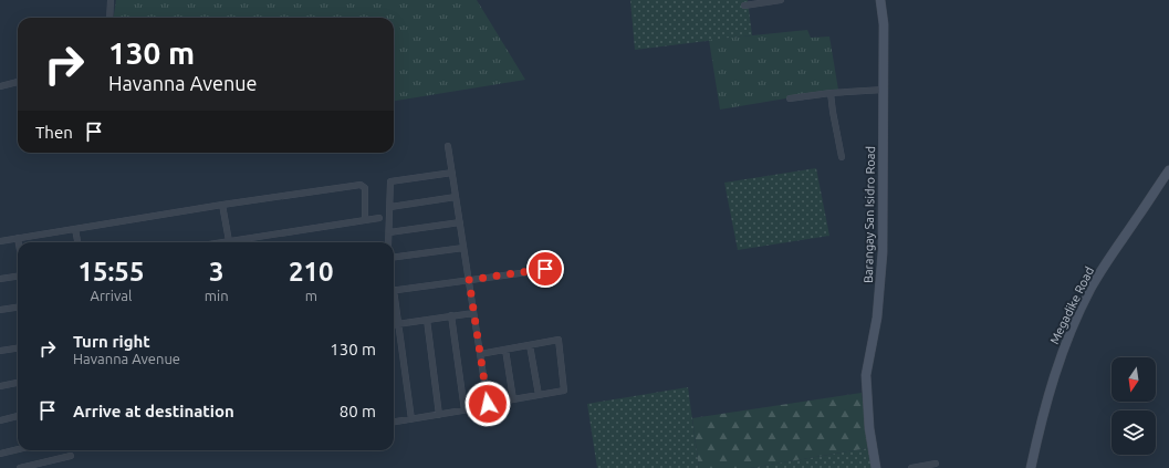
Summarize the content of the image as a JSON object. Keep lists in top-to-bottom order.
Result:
{
  "streets": {
    "street": ["Barangay San Isidro Road", "Megadike Road"]
  },
  "north": "bottom",
  "page": {
    "turn": ["130 m", "Havanna Avenue"],
    "then": "Then",
    "eta": [
      "15:55",
      "Arrival",
      "3",
      "min",
      "210",
      "m"
    ],
    "list": [
      {
        "name": "Turn right",
        "note": "Havanna Avenue",
        "value": "130 m"
      },
      {
        "name": "Arrive at destination",
        "value": "80 m"
      }
    ]
  }
}
